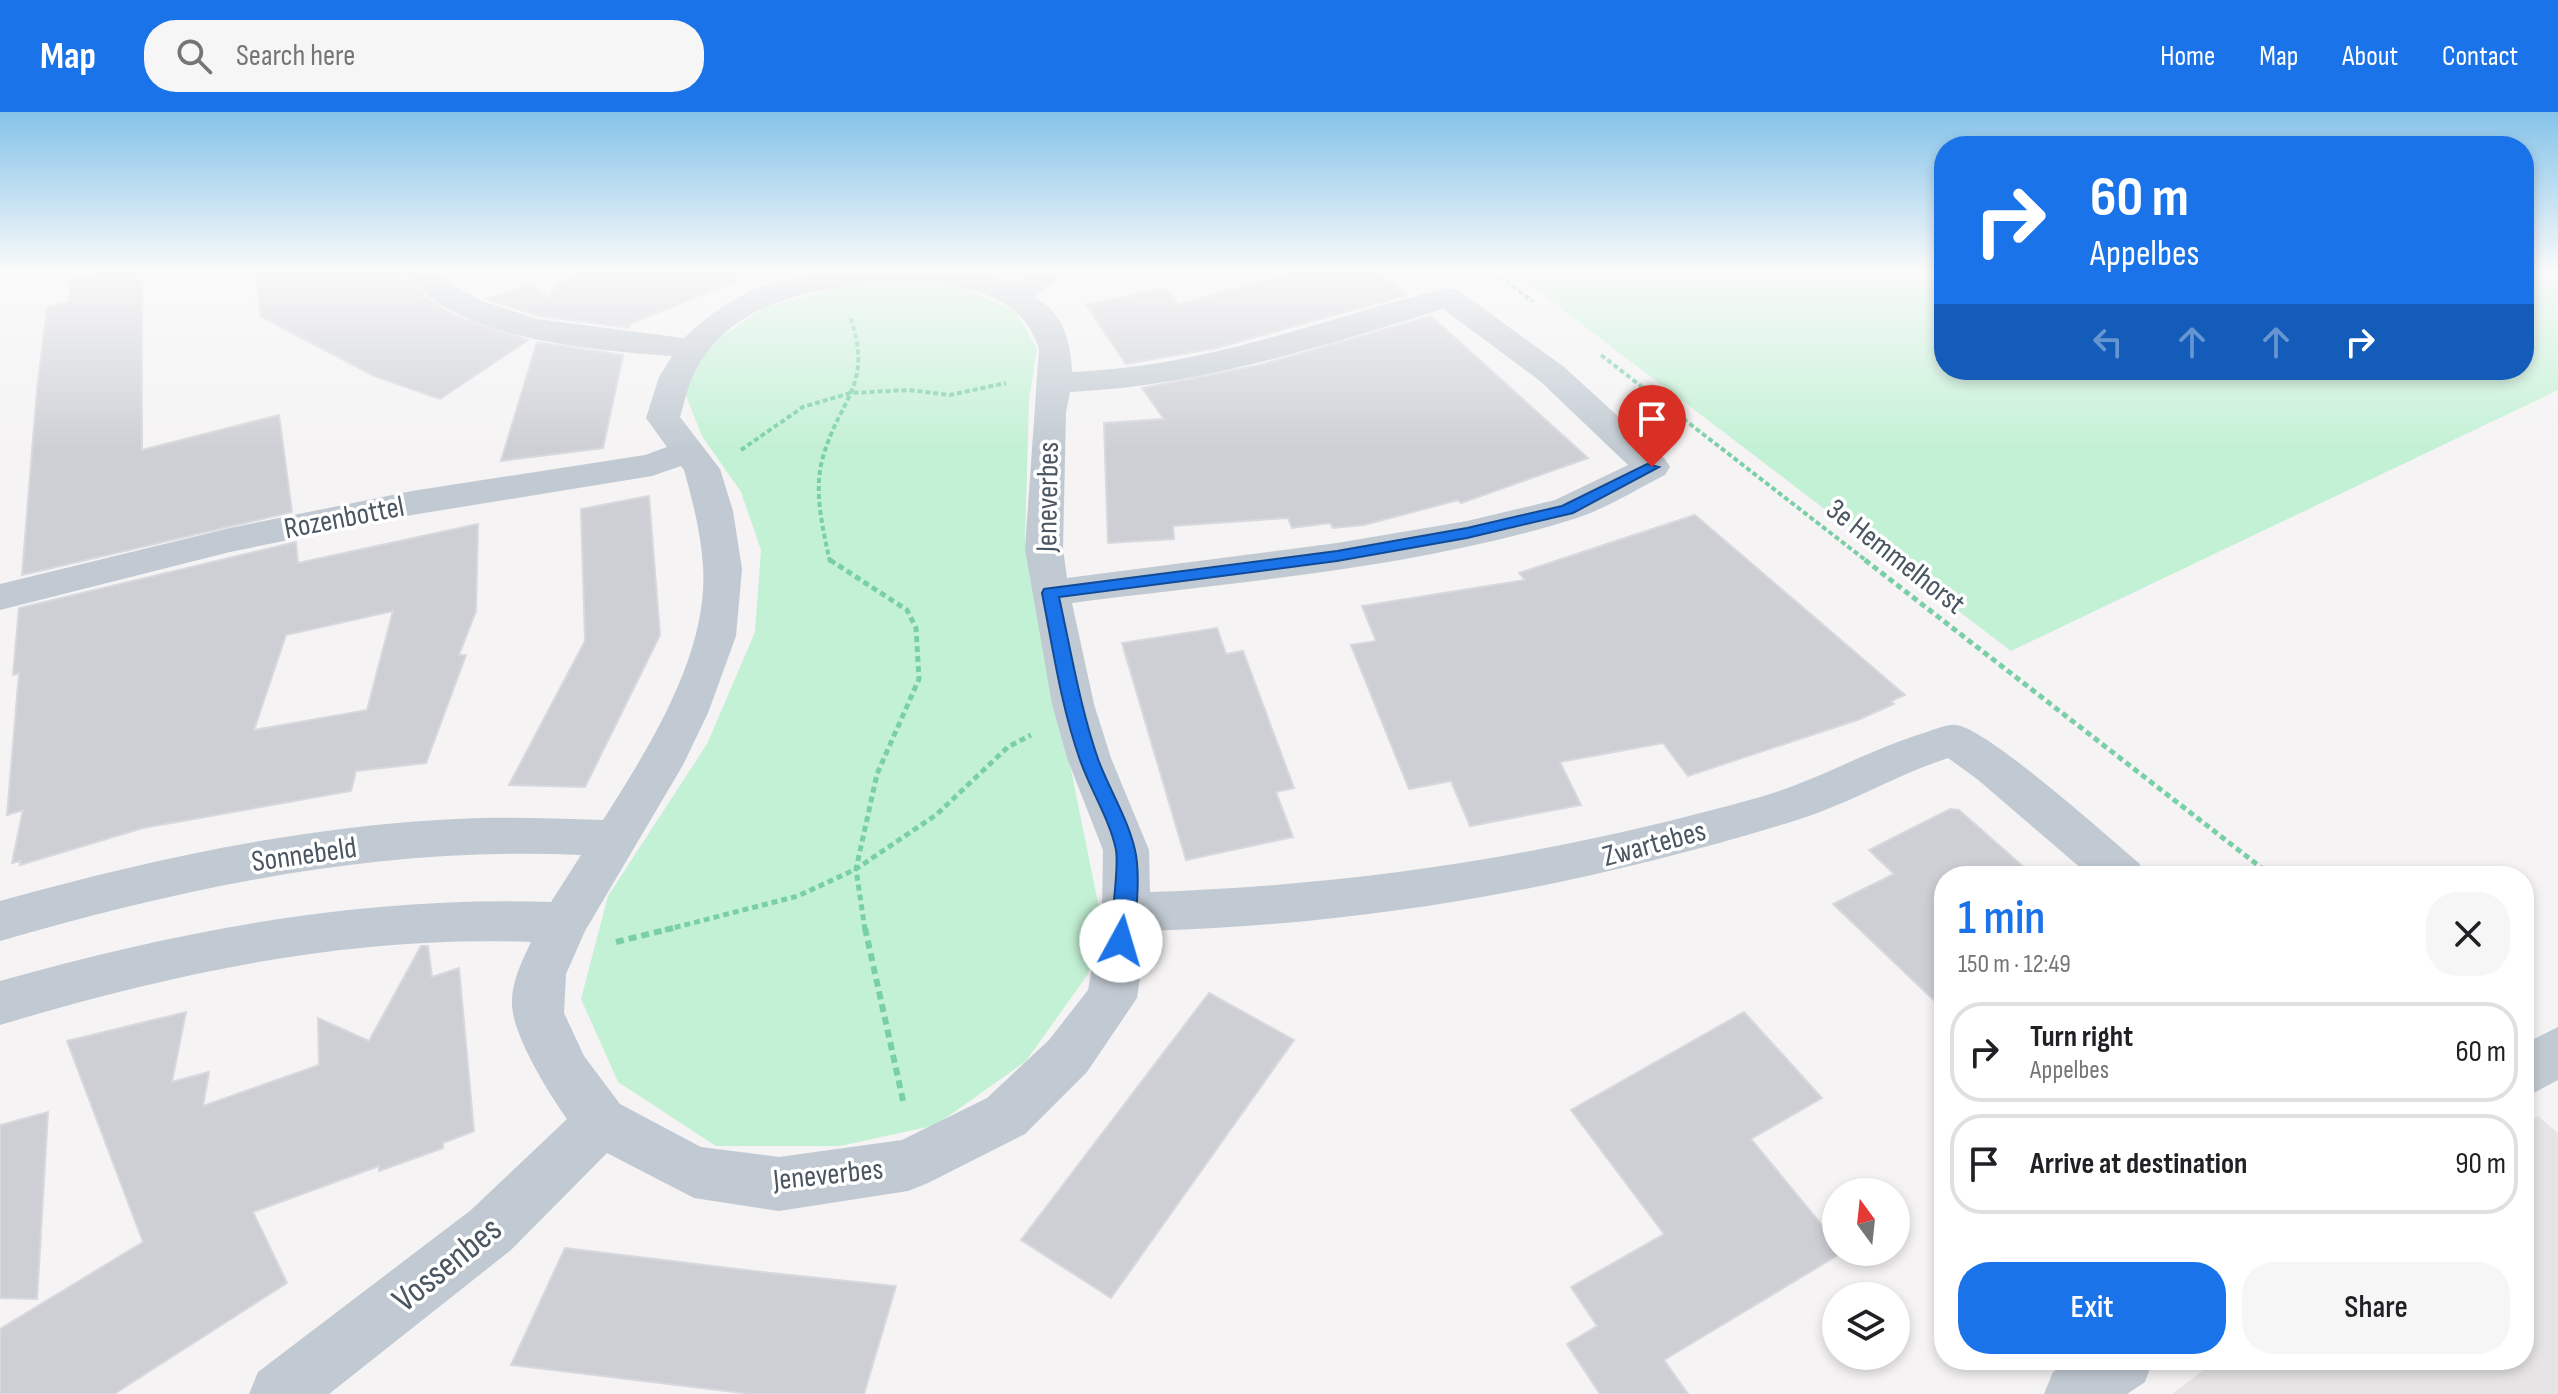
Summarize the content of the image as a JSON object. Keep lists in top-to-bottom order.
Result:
{
  "streets": {
    "street": [
      "Jeneverbes",
      "Rozenbottel",
      "Zwartebes",
      "Sonnebeld",
      "Vossenbes"
    ],
    "path": ["3e Hemmelhorst"]
  },
  "crossings": [
    ["Jeneverbes", "Rozenbottel"],
    ["Jeneverbes", "Zwartebes"],
    ["Jeneverbes", "Sonnebeld"],
    ["Jeneverbes", "Vossenbes"]
  ],
  "north": "top",
  "page": {
    "header": "Map",
    "search": "Search here",
    "nav": [
      "Home",
      "Map",
      "About",
      "Contact"
    ],
    "turn": ["60 m", "Appelbes"],
    "heading": ["1 min", "150 m · 12:49"],
    "list": [
      {
        "name": "Turn right",
        "note": "Appelbes",
        "value": "60 m"
      },
      {
        "name": "Arrive at destination",
        "value": "90 m"
      }
    ],
    "buttons": ["Exit", "Share"]
  }
}
